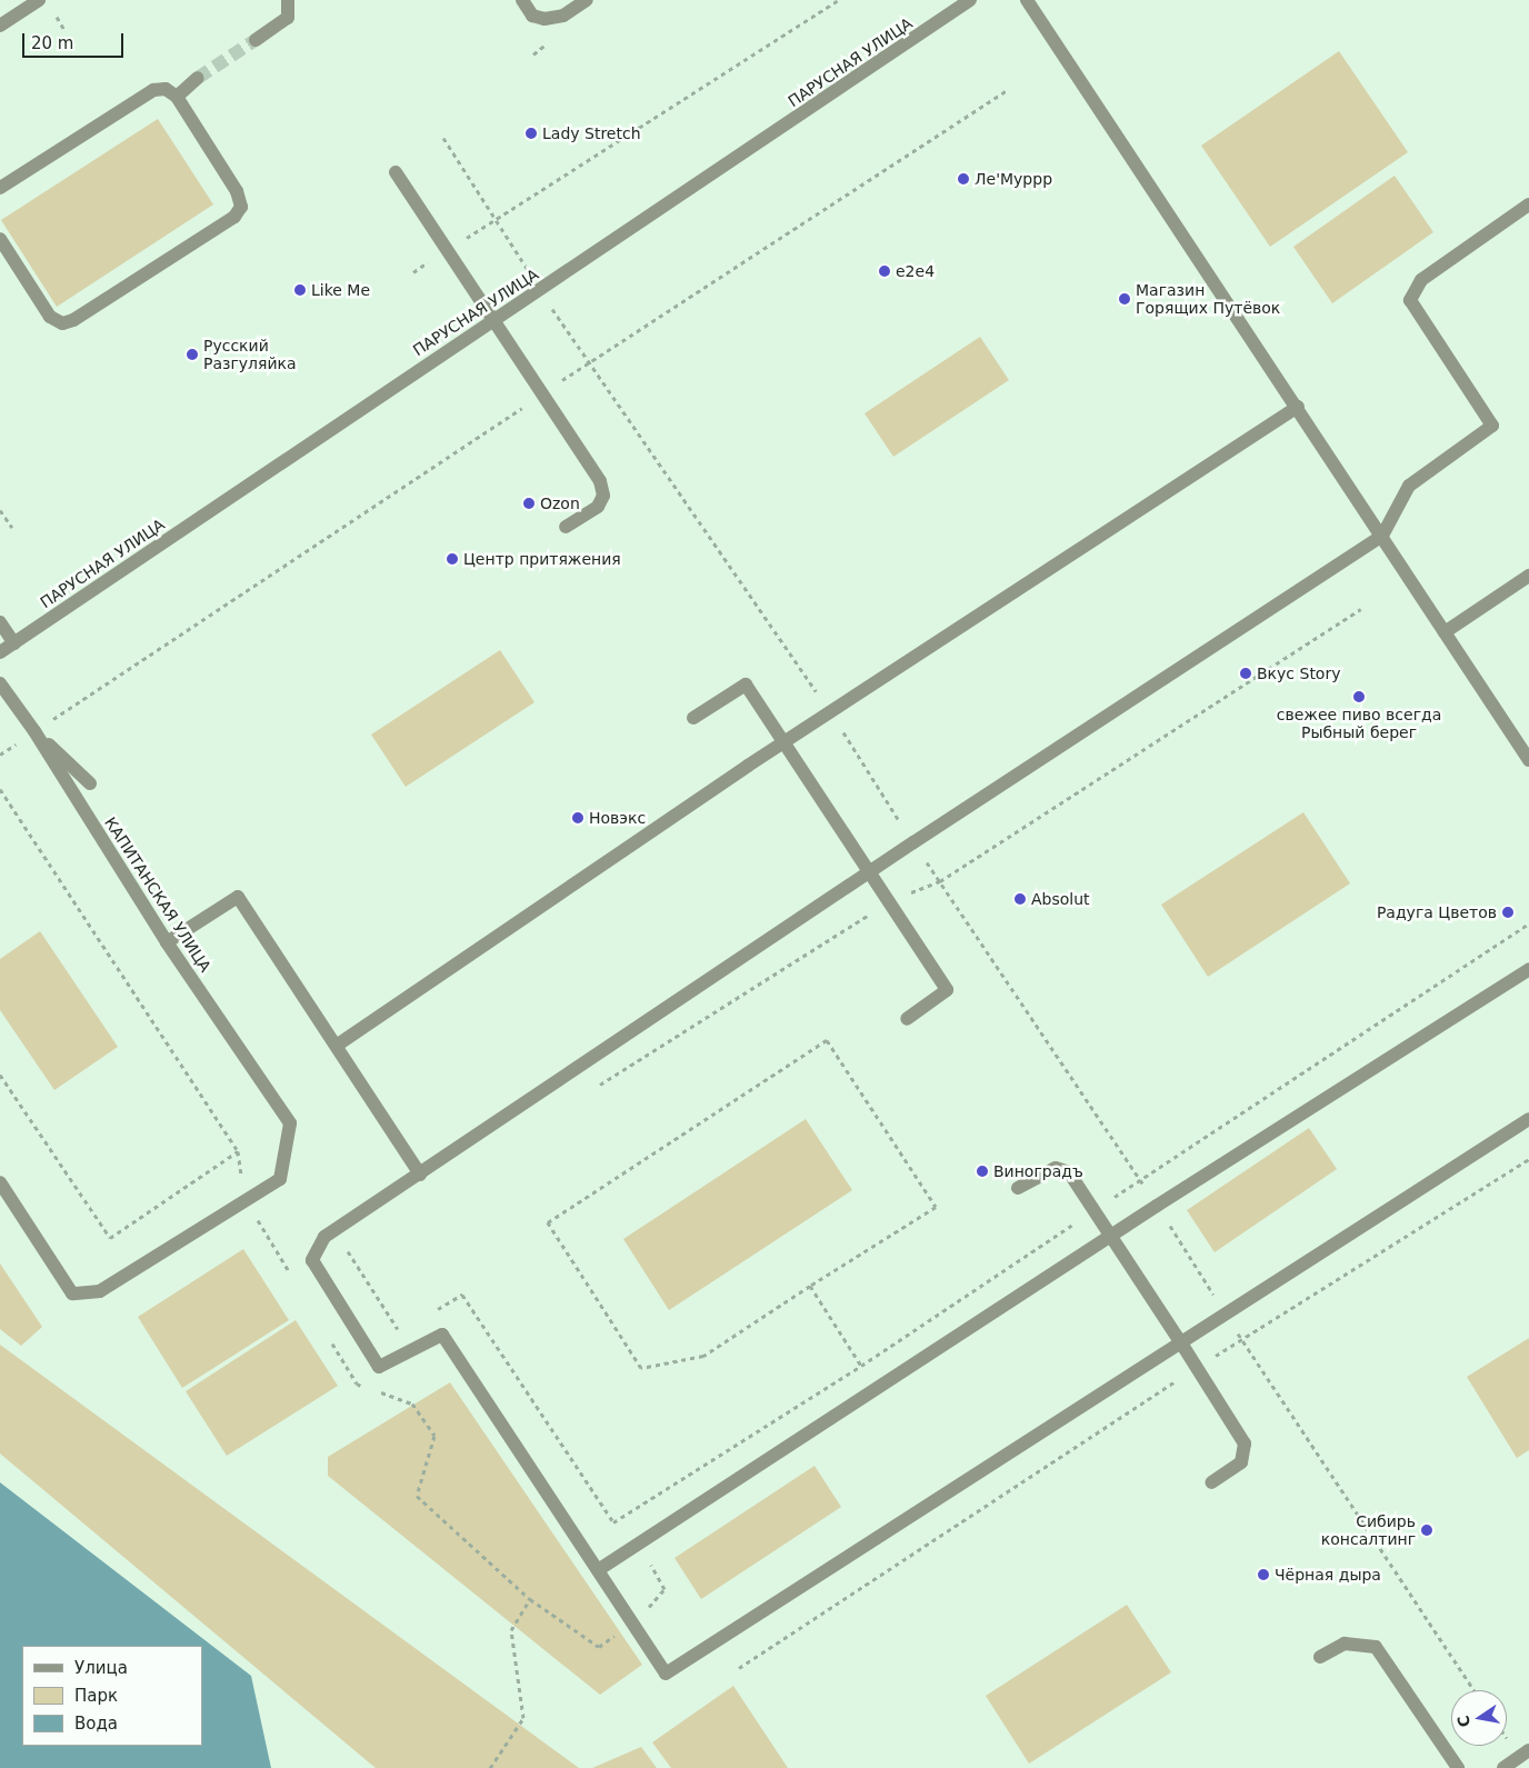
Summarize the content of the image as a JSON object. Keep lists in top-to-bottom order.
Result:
{
  "streets": {
    "street": ["ПАРУСНАЯ УЛИЦА", "КАПИТАНСКАЯ УЛИЦА"]
  },
  "places": [
    "Lady Stretch",
    "Ле'Муррр",
    "е2е4",
    "Like Me",
    "Магазин Горящих Путёвок",
    "Русский Разгуляйка",
    "Ozon",
    "Центр притяжения",
    "Вкус Story",
    "свежее пиво всегда Рыбный берег",
    "Новэкс",
    "Absolut",
    "Радуга Цветов",
    "Виноградъ",
    "Сибирь консалтинг",
    "Чёрная дыра"
  ],
  "legend": ["Улица", "Парк", "Вода"],
  "scale_bar": "20 m",
  "north": "left"
}
